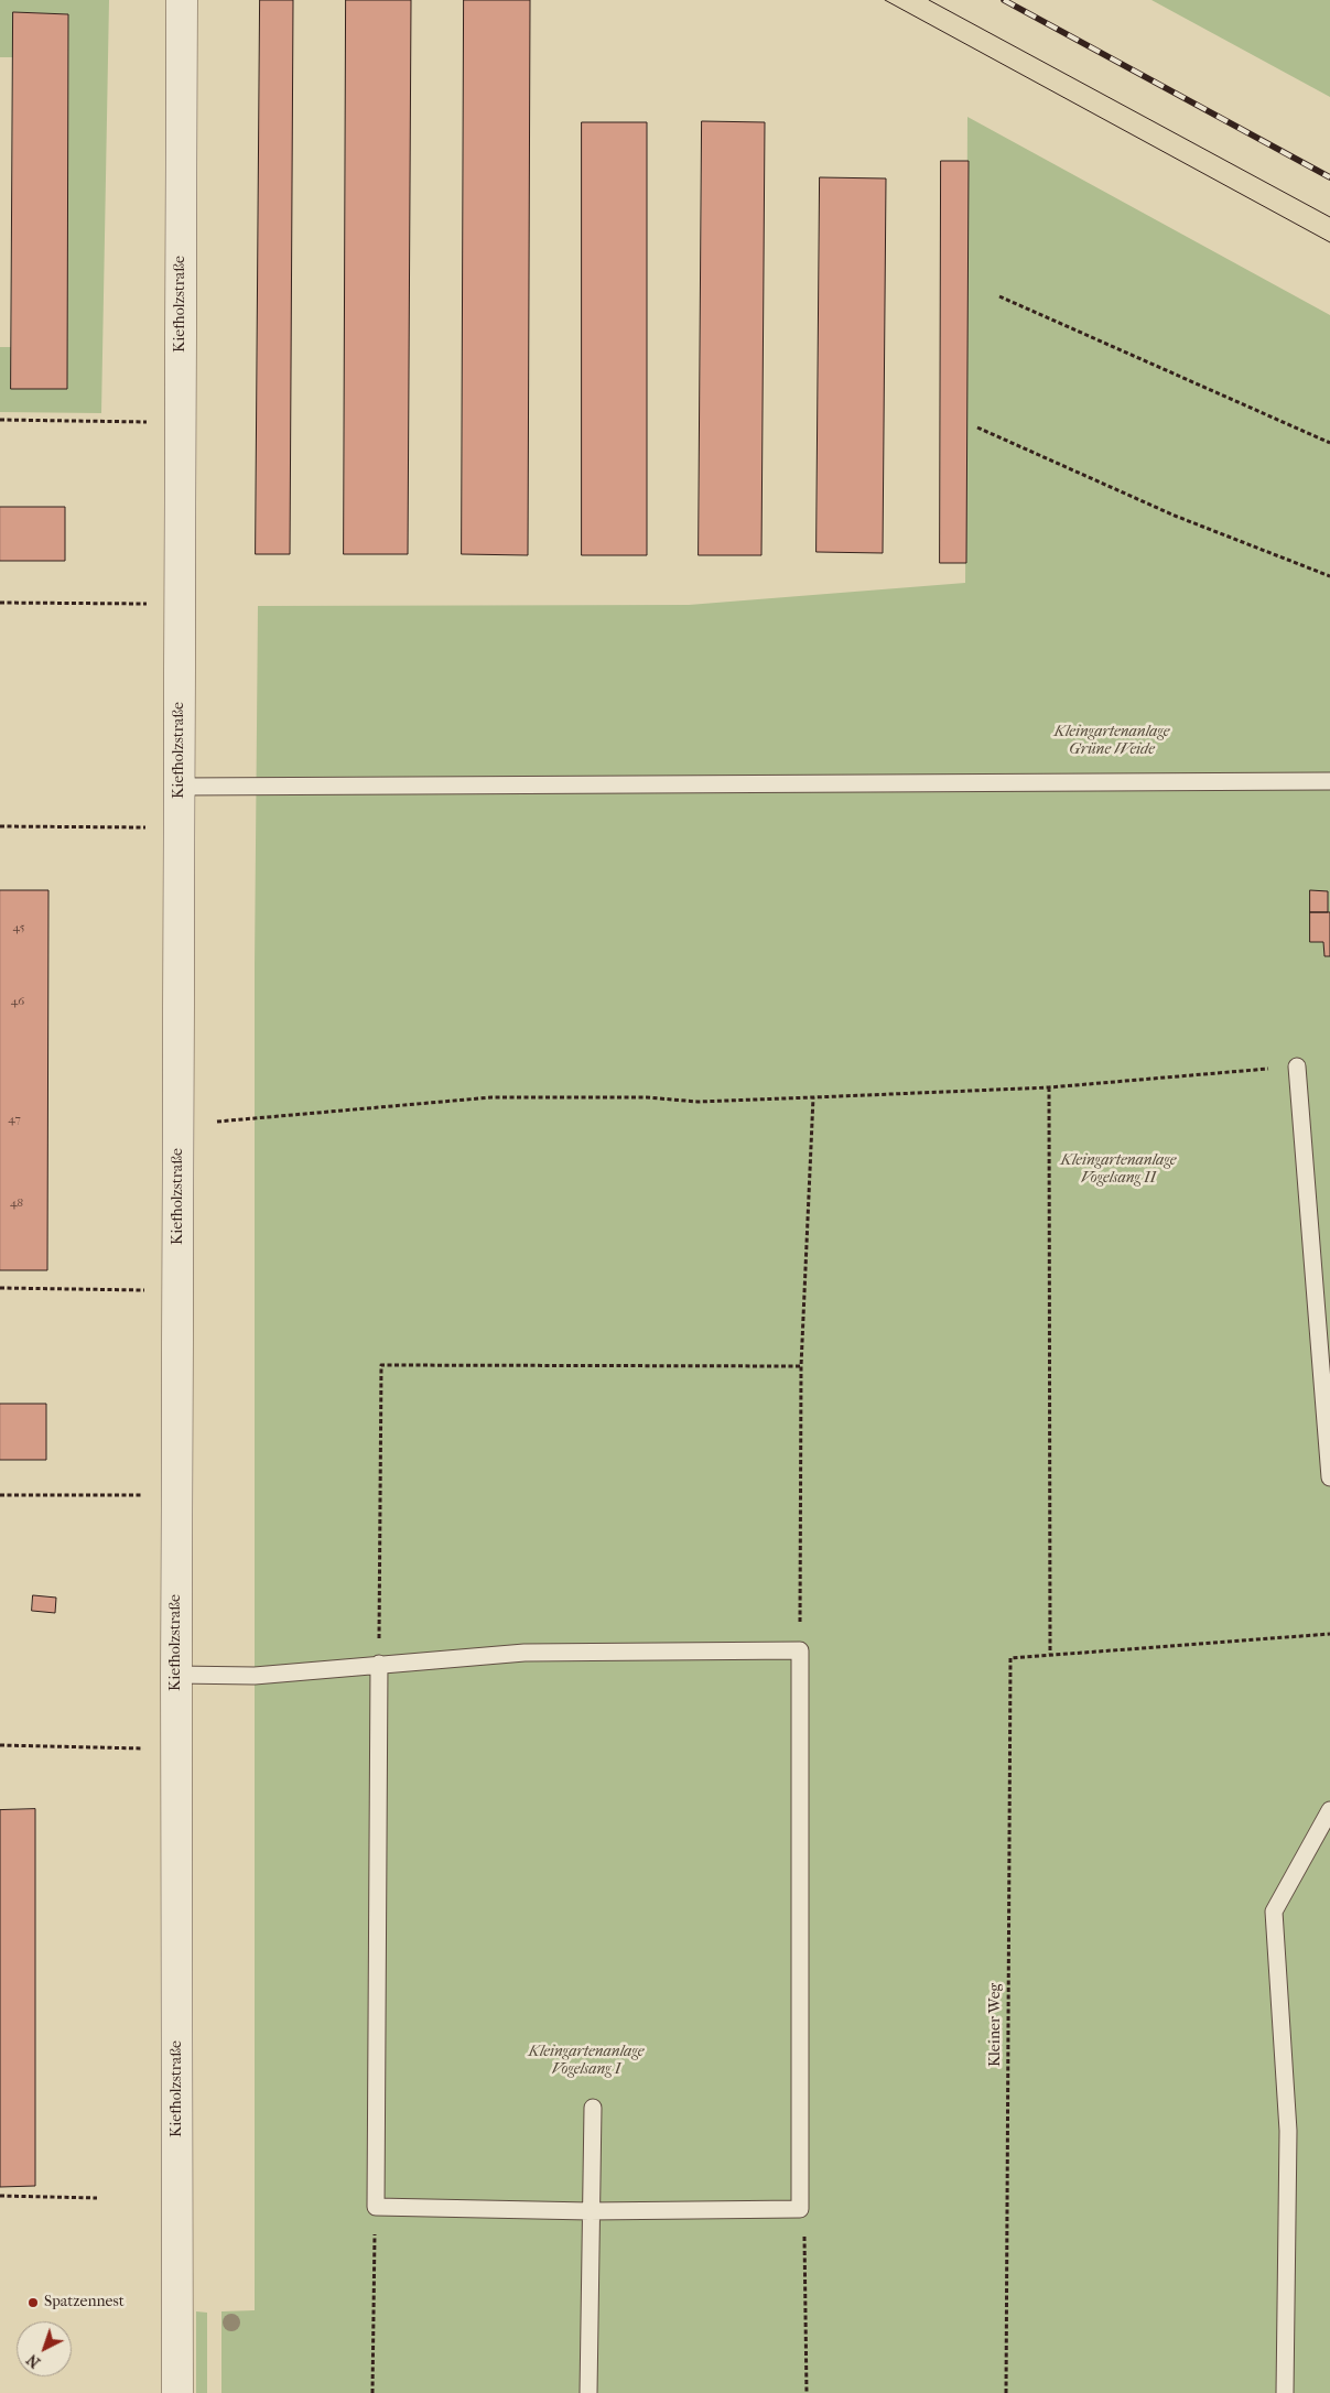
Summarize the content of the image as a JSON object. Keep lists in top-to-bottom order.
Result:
{
  "streets": {
    "street": ["Kiefholzstraße"],
    "path": ["Kleiner Weg"]
  },
  "parks": ["Kleingartenanlage Grüne Weide", "Kleingartenanlage Vogelsang II", "Kleingartenanlage Vogelsang I"],
  "places": ["Spatzennest"],
  "house_numbers": [
    "45",
    "46",
    "47",
    "48"
  ],
  "north": "bottom left"
}
